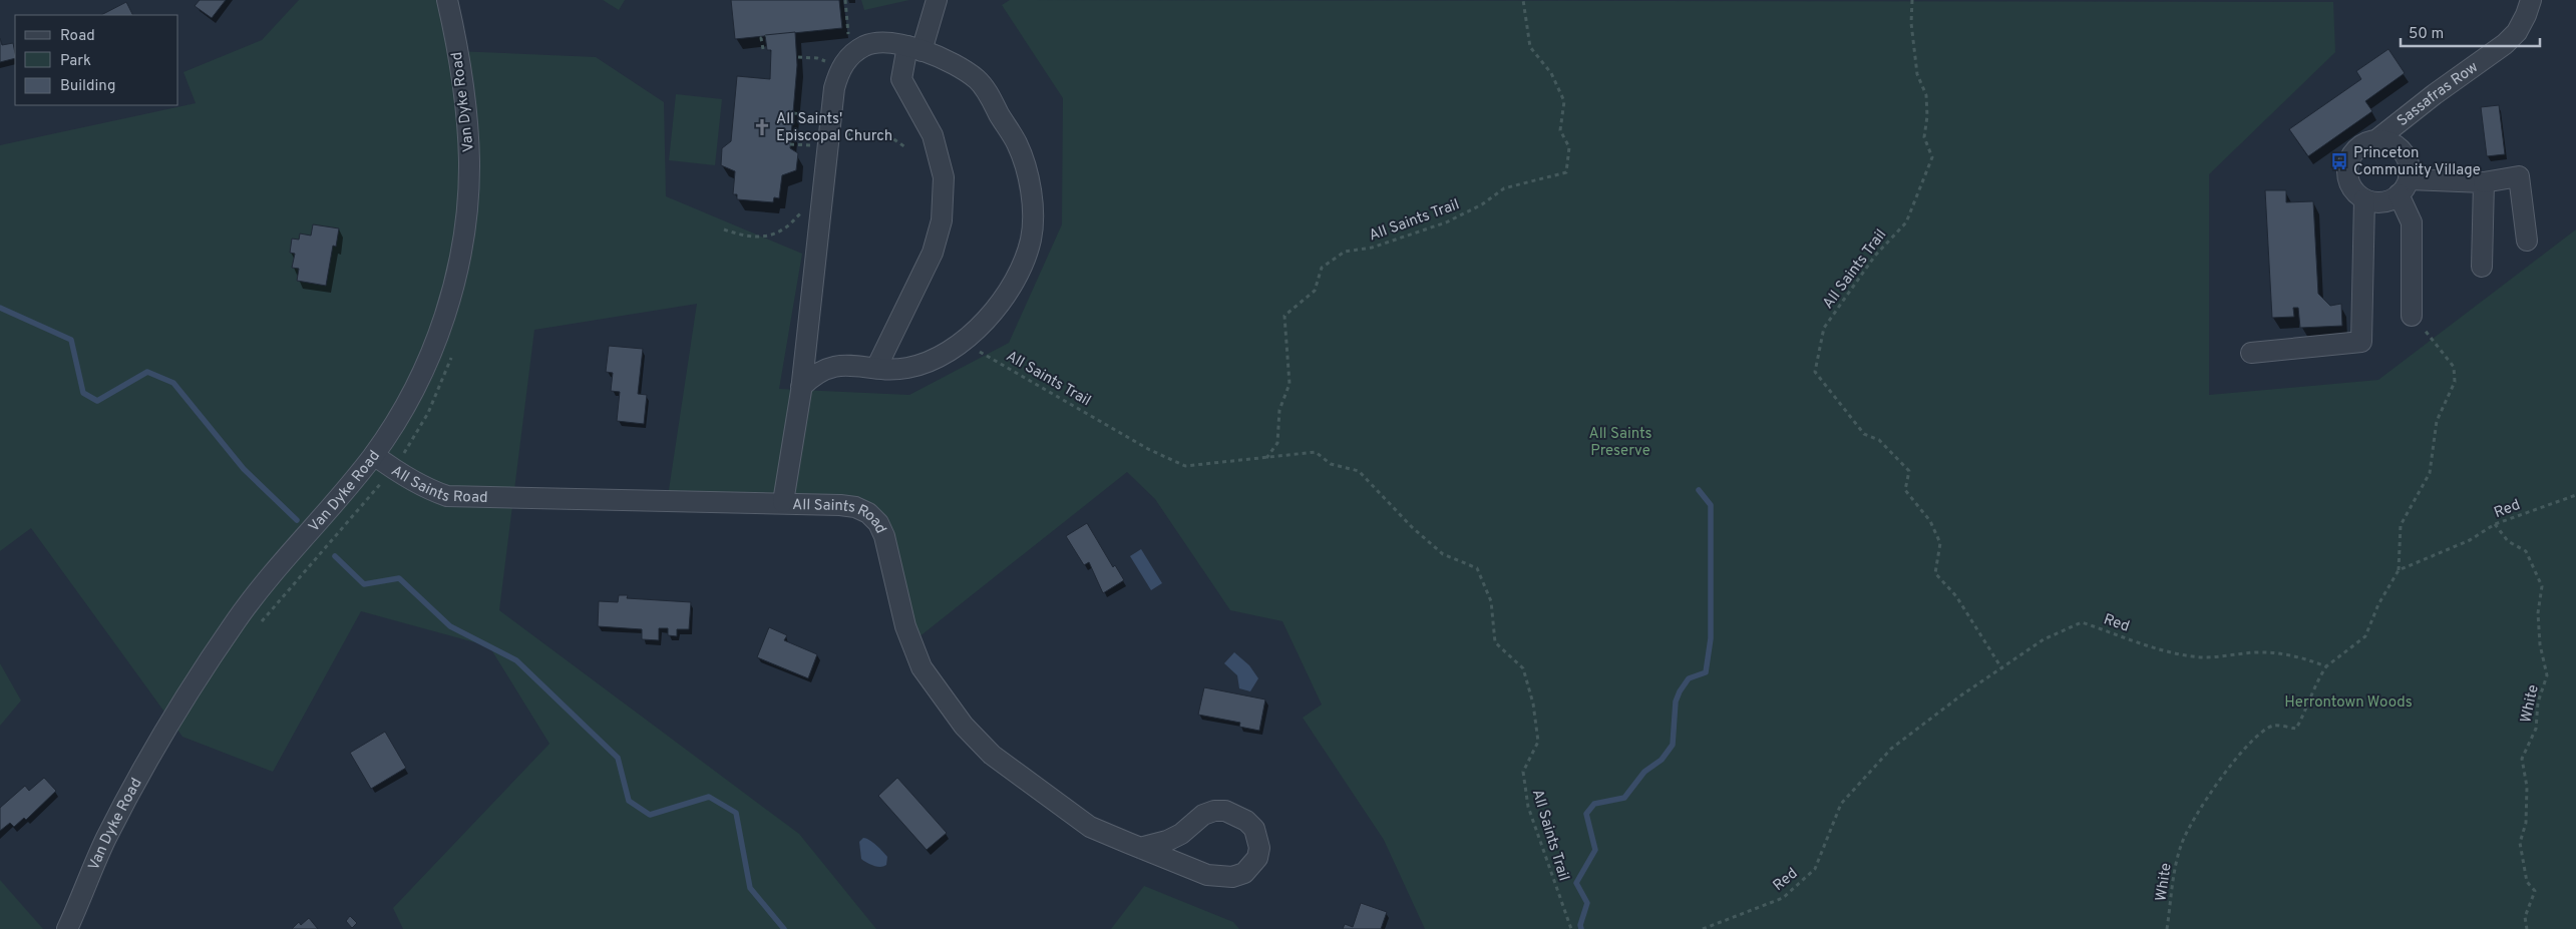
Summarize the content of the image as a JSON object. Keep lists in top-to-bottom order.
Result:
{
  "streets": {
    "street": ["Sassafras Row", "Van Dyke Road", "All Saints Road"],
    "path": ["All Saints Trail", "Red", "White"]
  },
  "crossings": [
    ["Van Dyke Road", "All Saints Road"],
    ["All Saints Trail", "Red"],
    ["Red", "White"]
  ],
  "parks": ["All Saints Preserve", "Herrontown Woods"],
  "places": {
    "church": ["All Saints' Episcopal Church"],
    "bus stop": ["Princeton Community Village"]
  },
  "legend": ["Road", "Park", "Building"],
  "scale_bar": "50 m"
}
